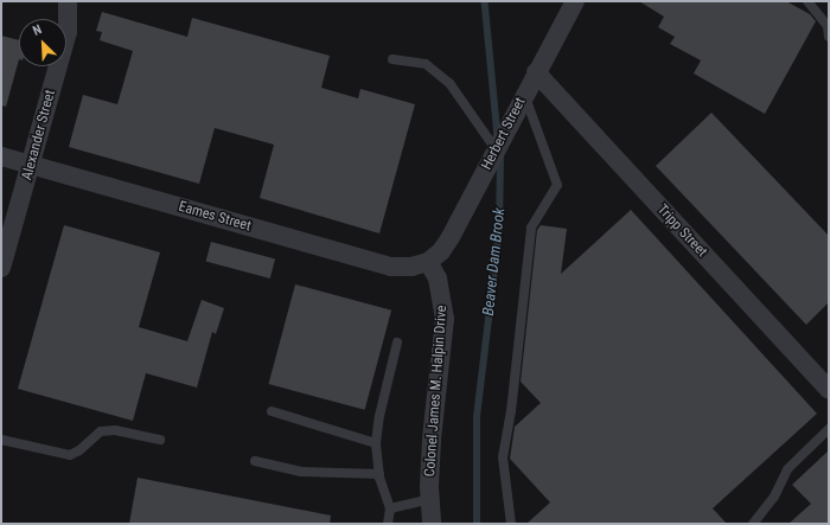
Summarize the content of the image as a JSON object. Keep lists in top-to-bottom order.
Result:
{
  "streets": {
    "street": [
      "Herbert Street",
      "Alexander Street",
      "Eames Street",
      "Tripp Street",
      "Colonel James M. Halpin Drive"
    ]
  },
  "crossings": [
    ["Herbert Street", "Eames Street"],
    ["Herbert Street", "Tripp Street"],
    ["Herbert Street", "Colonel James M. Halpin Drive"],
    ["Alexander Street", "Eames Street"],
    ["Eames Street", "Colonel James M. Halpin Drive"]
  ],
  "water": ["Beaver Dam Brook"],
  "north": "top left"
}
